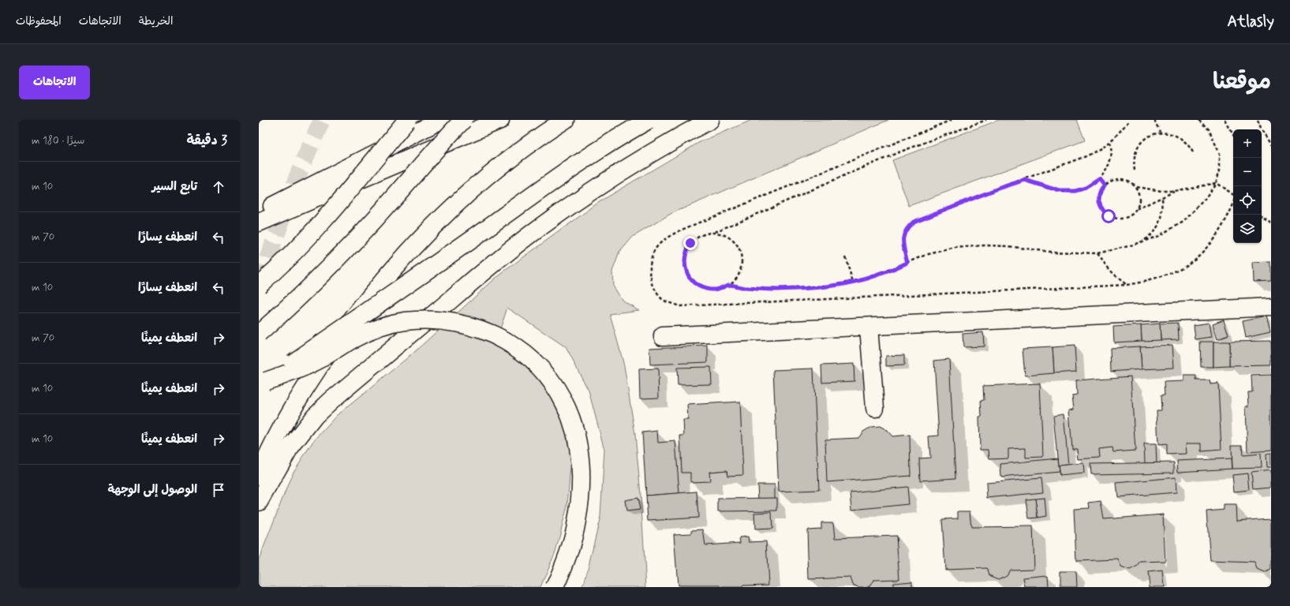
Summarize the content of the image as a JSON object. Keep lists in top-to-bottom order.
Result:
{
  "page": {
    "header": "Atlasly",
    "nav": ["الخريطة", "الاتجاهات", "المحفوظات"],
    "title": "موقعنا",
    "buttons": "الاتجاهات",
    "heading": ["3 دقيقة", "سيرًا · 180 m"],
    "map_buttons": ["+", "−"],
    "list": [
      ["تابع السير", "10 m"],
      ["انعطف يسارًا", "70 m"],
      ["انعطف يسارًا", "10 m"],
      ["انعطف يمينًا", "70 m"],
      ["انعطف يمينًا", "10 m"],
      ["انعطف يمينًا", "10 m"],
      "الوصول إلى الوجهة"
    ]
  }
}
